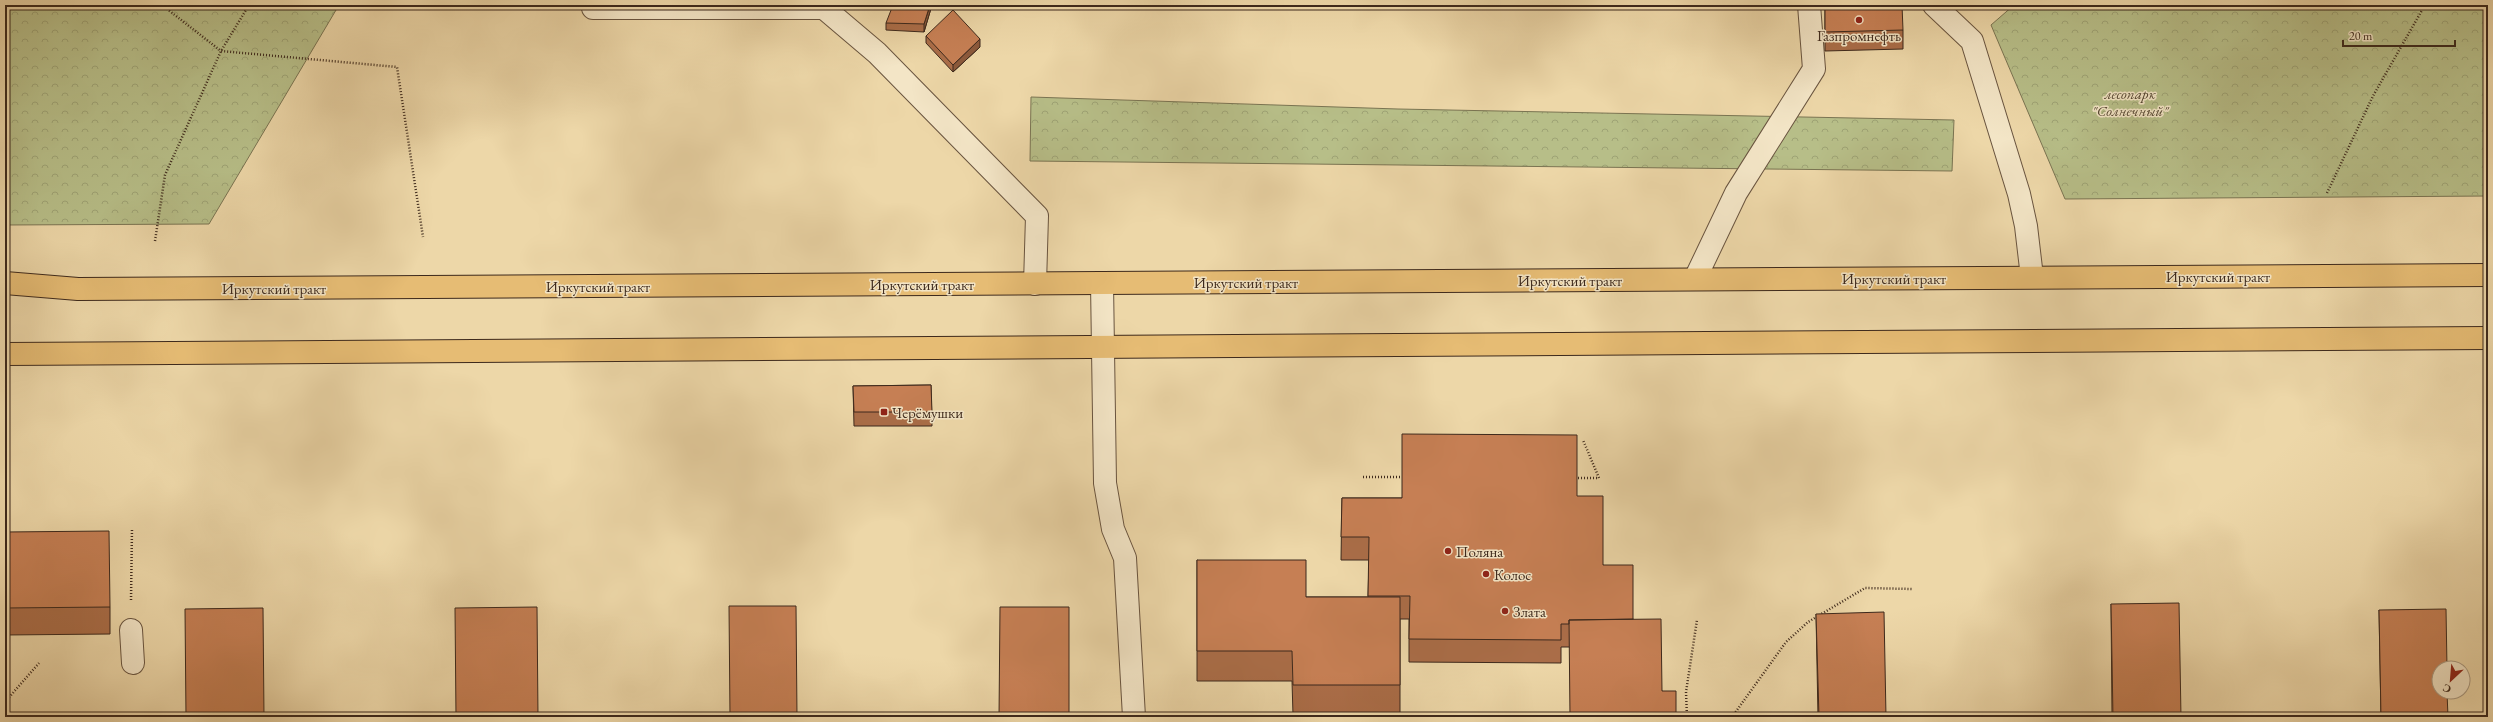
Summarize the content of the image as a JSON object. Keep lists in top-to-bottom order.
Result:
{
  "streets": {
    "main road": ["Иркутский тракт"]
  },
  "parks": ["лесопарк \"Солнечный\""],
  "places": {
    "other": [
      "Газпромнефть",
      "Поляна",
      "Колос",
      "Злата"
    ],
    "transit": ["Черёмушки"]
  },
  "scale_bar": "20 m",
  "north": "bottom left"
}
